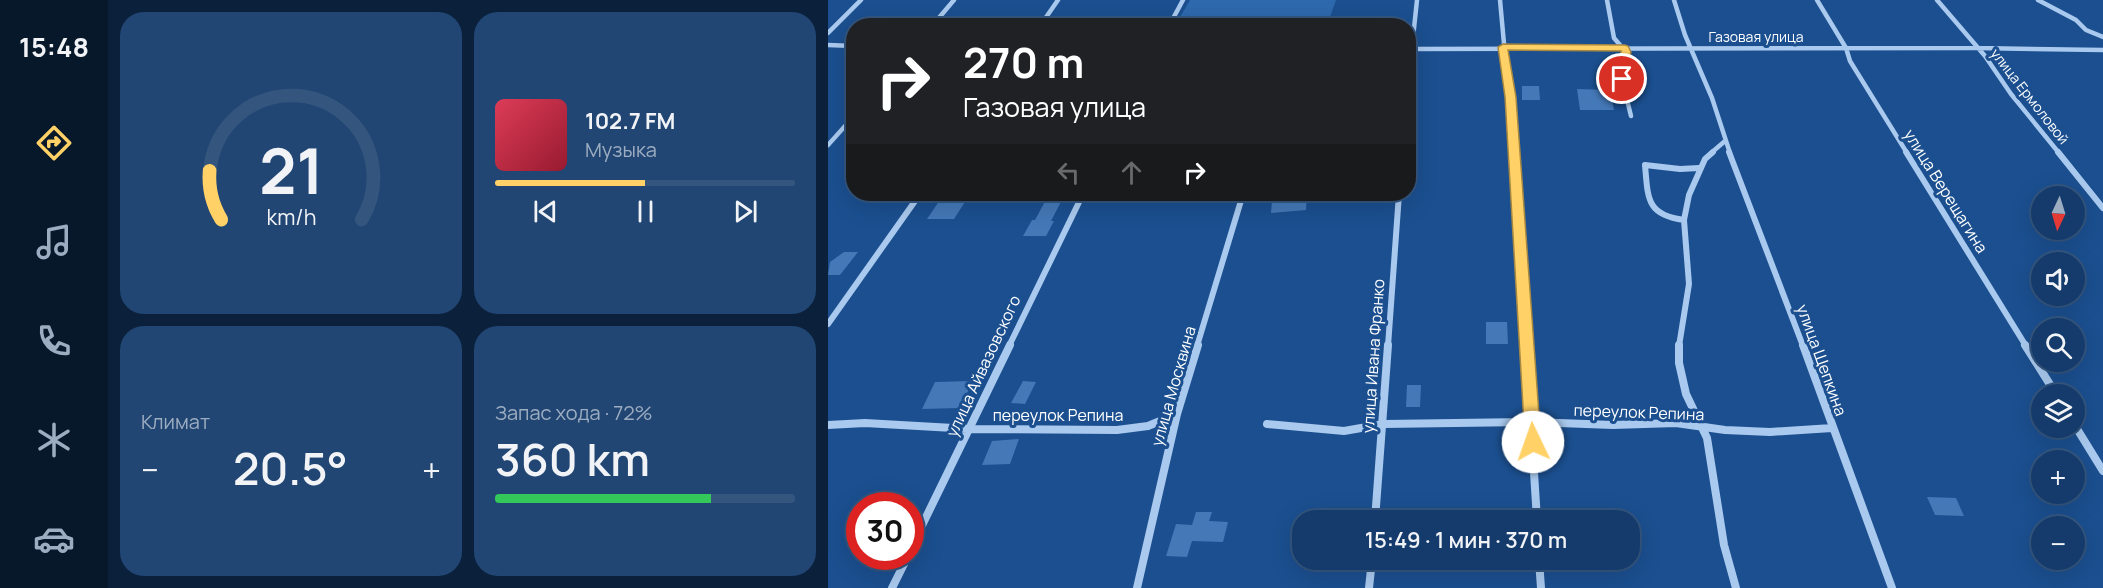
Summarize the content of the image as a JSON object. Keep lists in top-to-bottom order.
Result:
{
  "streets": {
    "street": [
      "Газовая улица",
      "улица Ермоловой",
      "улица Верещагина",
      "улица Ивана Франко",
      "улица Щепкина",
      "улица Айвазовского",
      "улица Москвина",
      "переулок Репина"
    ]
  },
  "crossings": [
    ["Газовая улица", "улица Ермоловой"],
    ["Газовая улица", "улица Верещагина"],
    ["Газовая улица", "улица Щепкина"],
    ["улица Ивана Франко", "переулок Репина"],
    ["улица Щепкина", "переулок Репина"],
    ["улица Айвазовского", "переулок Репина"],
    ["улица Москвина", "переулок Репина"]
  ],
  "north": "bottom",
  "page": {
    "tabs": "15:48",
    "turn": ["270 m", "Газовая улица"],
    "song": ["102.7 FM", "Музыка"],
    "map_buttons": ["+", "−"],
    "tile": [
      "Климат",
      ["Запас хода · 72%", "360 km"]
    ],
    "heat": ["−", "20.5°", "+"],
    "limit": "30",
    "trip": "15:49 · 1 мин · 370 m",
    "gauge": ["21", "km/h"]
  }
}
